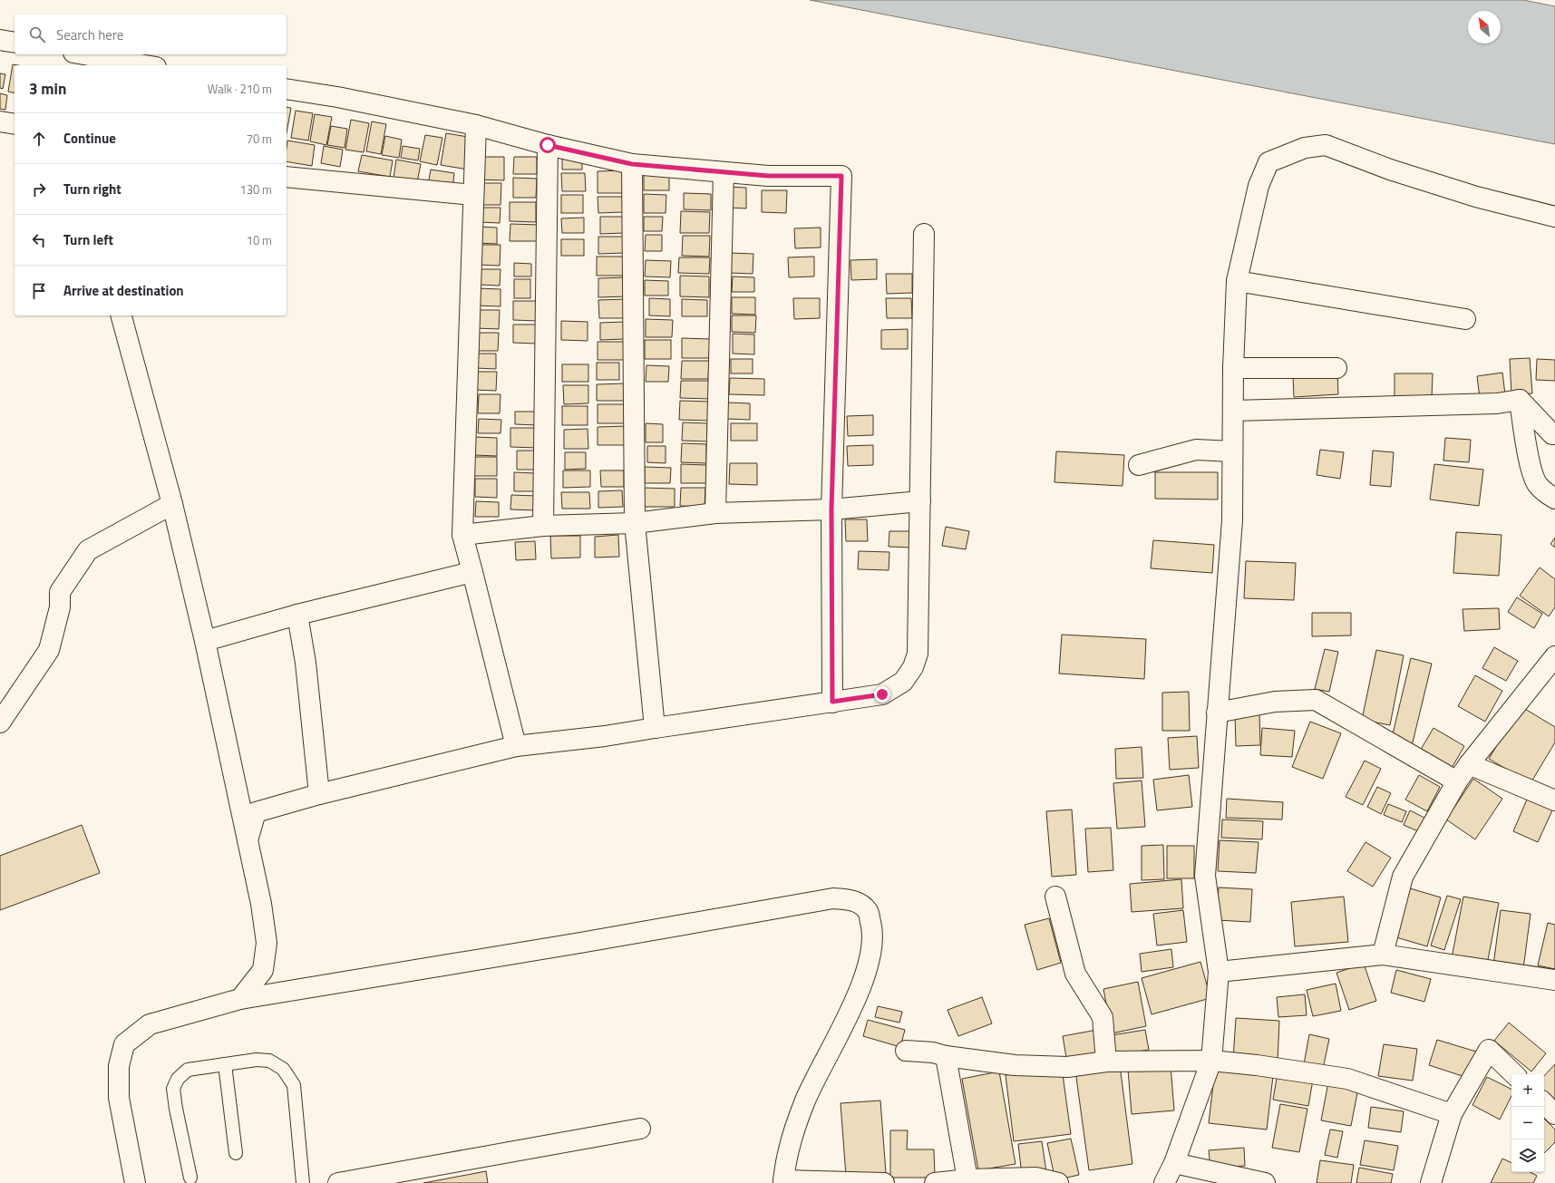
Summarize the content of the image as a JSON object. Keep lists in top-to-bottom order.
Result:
{
  "north": "top left",
  "page": {
    "search": "Search here",
    "heading": ["3 min", "Walk · 210 m"],
    "list": [
      ["Continue", "70 m"],
      ["Turn right", "130 m"],
      ["Turn left", "10 m"],
      "Arrive at destination"
    ],
    "map_buttons": ["+", "−"]
  }
}
